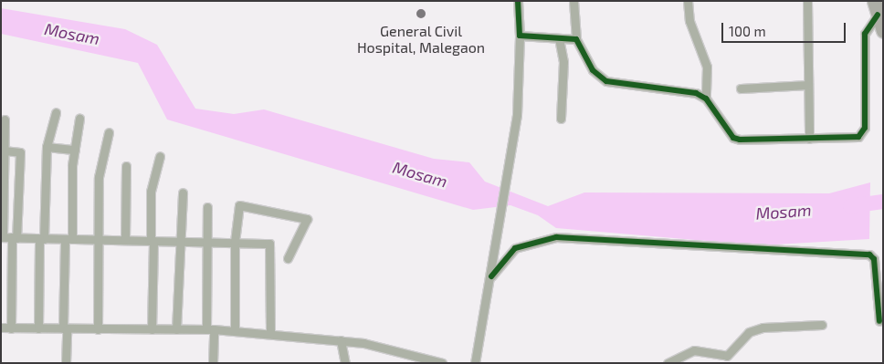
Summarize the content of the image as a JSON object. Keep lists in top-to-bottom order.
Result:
{
  "water": ["Mosam"],
  "places": ["General Civil Hospital, Malegaon"],
  "scale_bar": "100 m"
}
